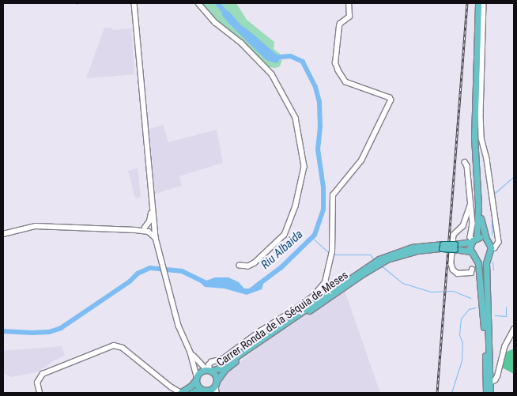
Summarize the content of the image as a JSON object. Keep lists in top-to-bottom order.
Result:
{
  "streets": {
    "main road": ["Carrer Ronda de la Séquia de Meses"]
  },
  "water": ["Riu Albaida"]
}
